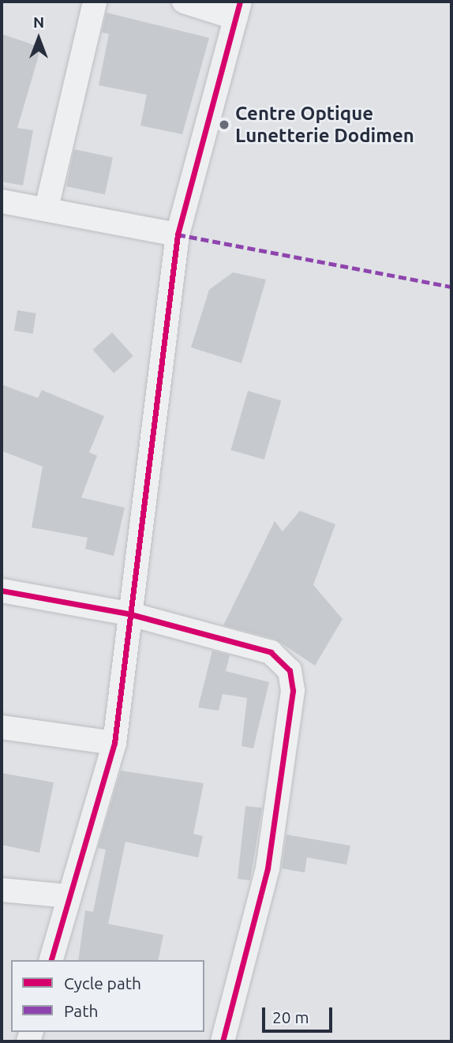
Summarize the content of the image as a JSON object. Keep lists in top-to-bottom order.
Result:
{
  "places": ["Centre Optique Lunetterie Dodimen"],
  "legend": ["Cycle path", "Path"],
  "scale_bar": "20 m",
  "north": "top"
}
